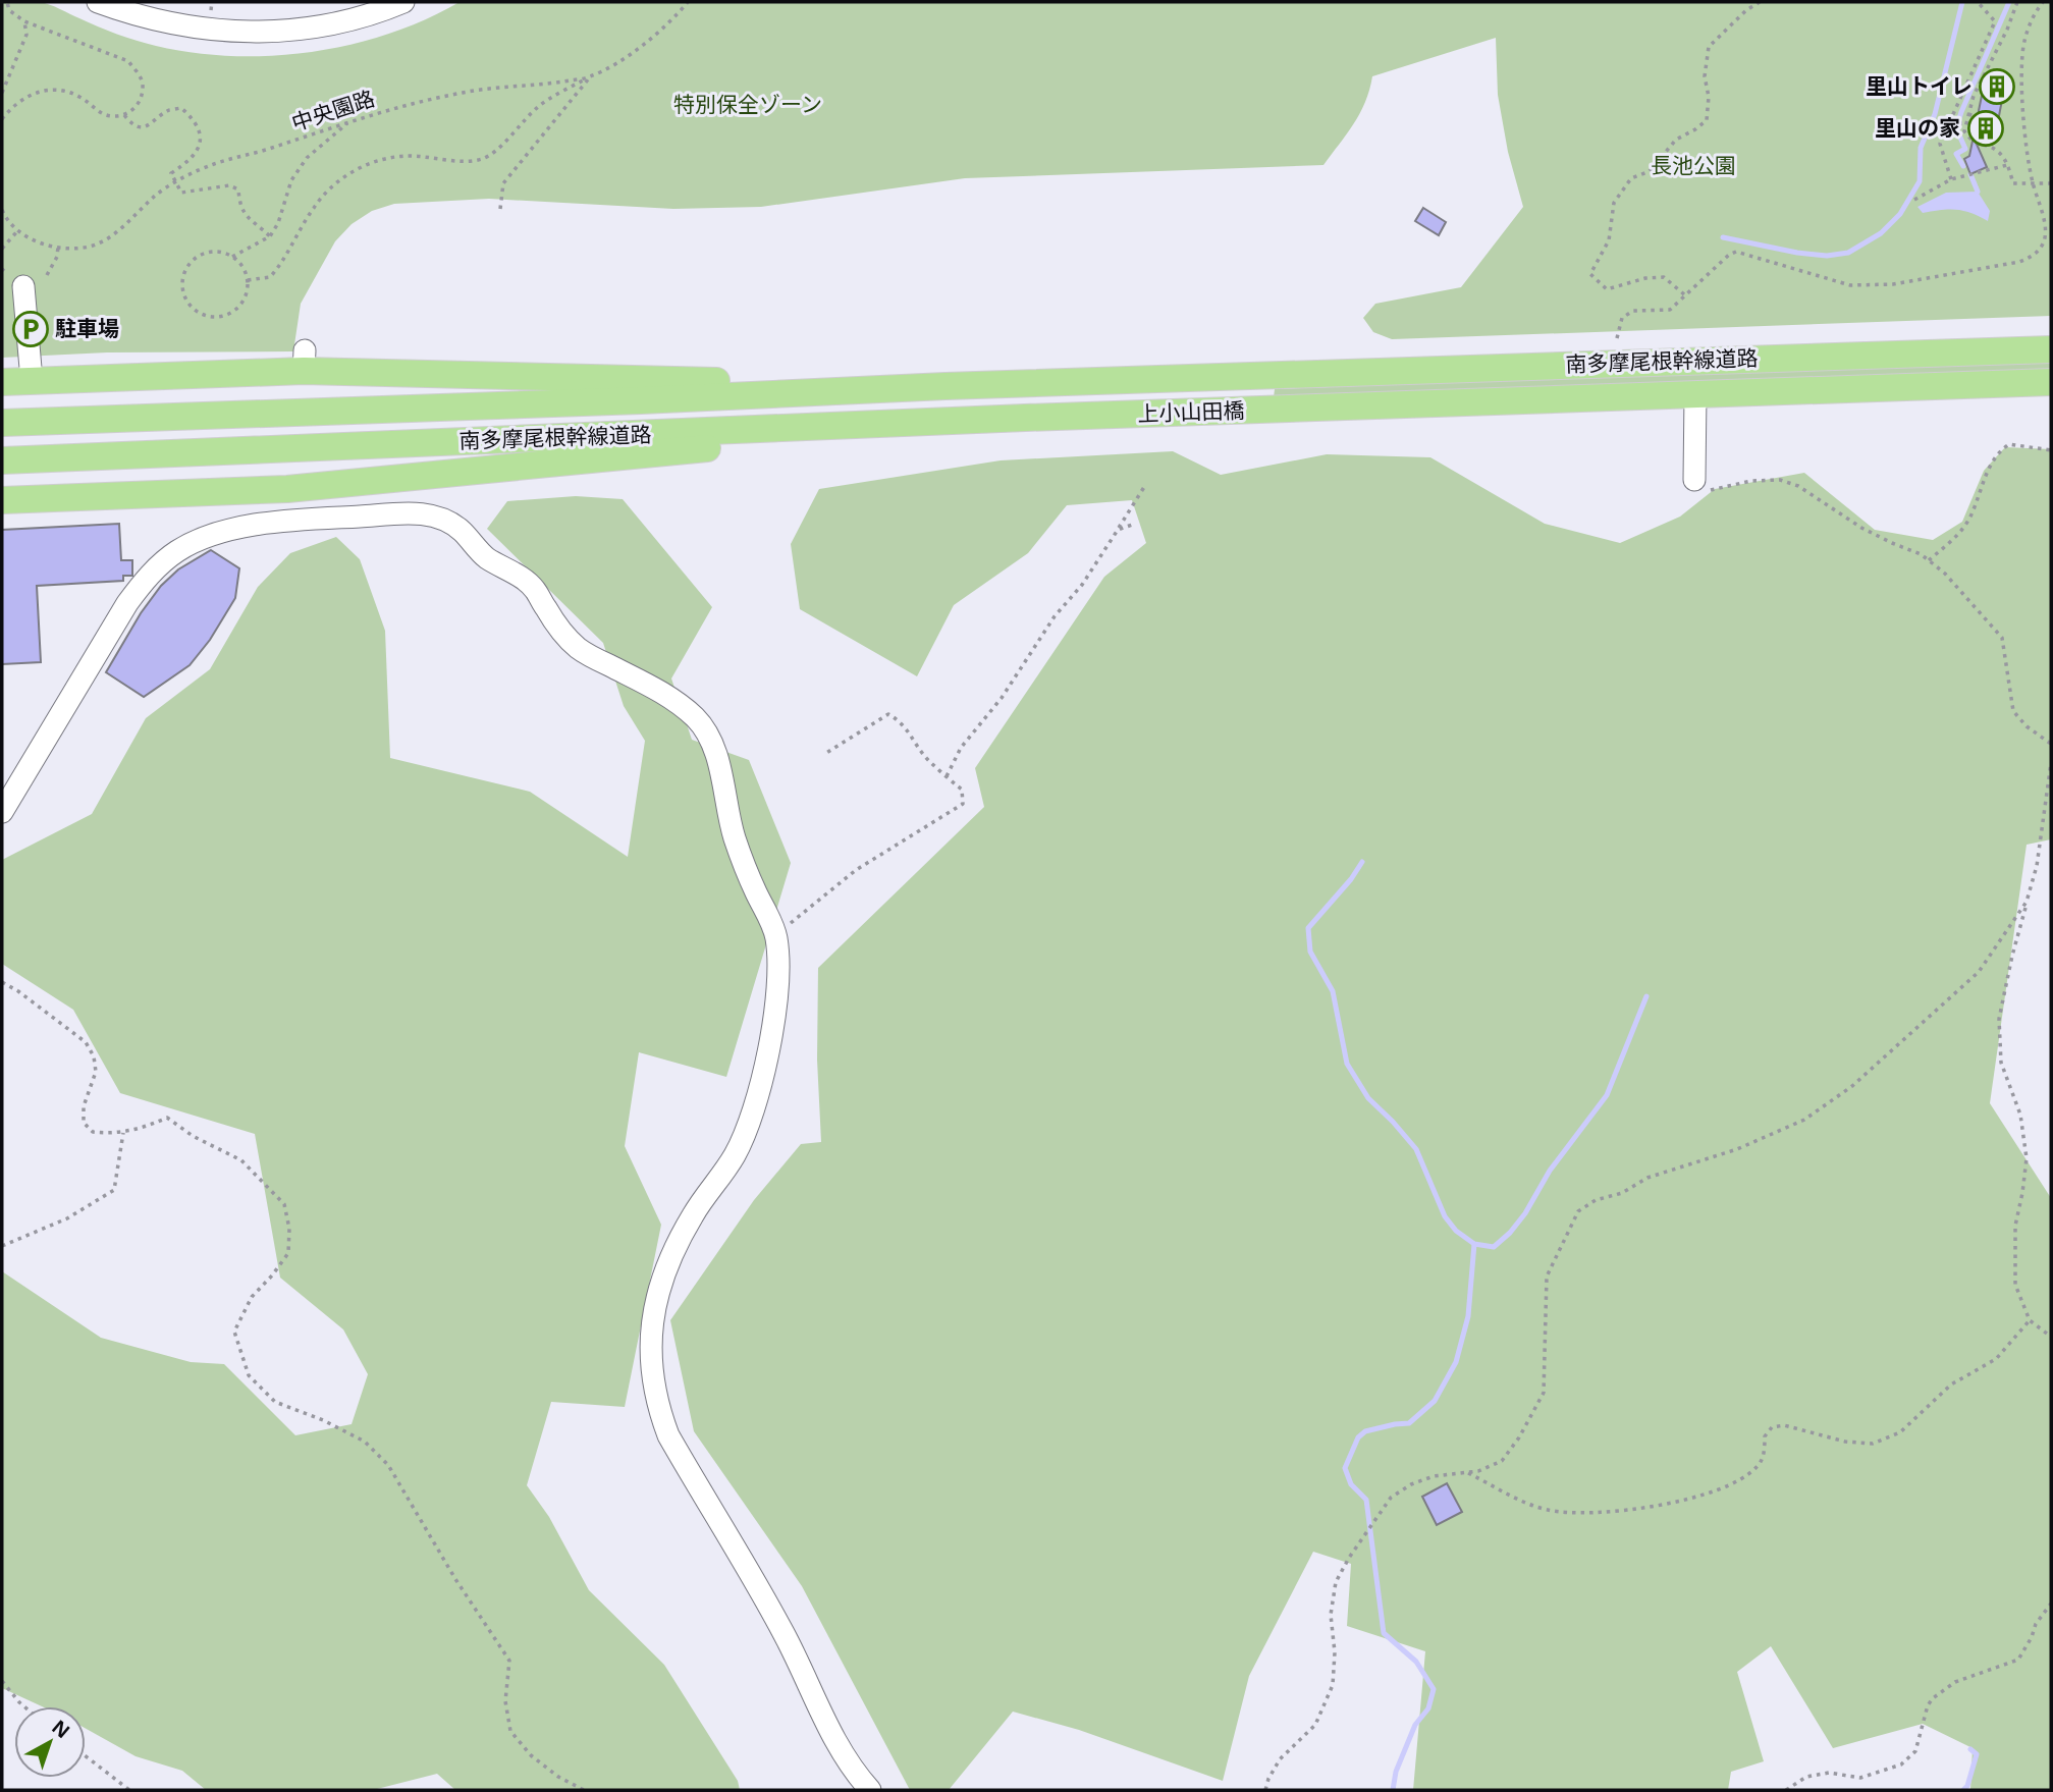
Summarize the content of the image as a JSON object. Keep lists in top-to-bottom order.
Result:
{
  "streets": {
    "main road": ["南多摩尾根幹線道路", "上小山田橋"],
    "path": ["中央園路"]
  },
  "crossings": [
    ["南多摩尾根幹線道路", "上小山田橋"]
  ],
  "parks": ["特別保全ゾーン", "長池公園"],
  "places": {
    "building": ["里山トイレ", "里山の家"],
    "parking": ["駐車場"]
  },
  "north": "top right"
}
